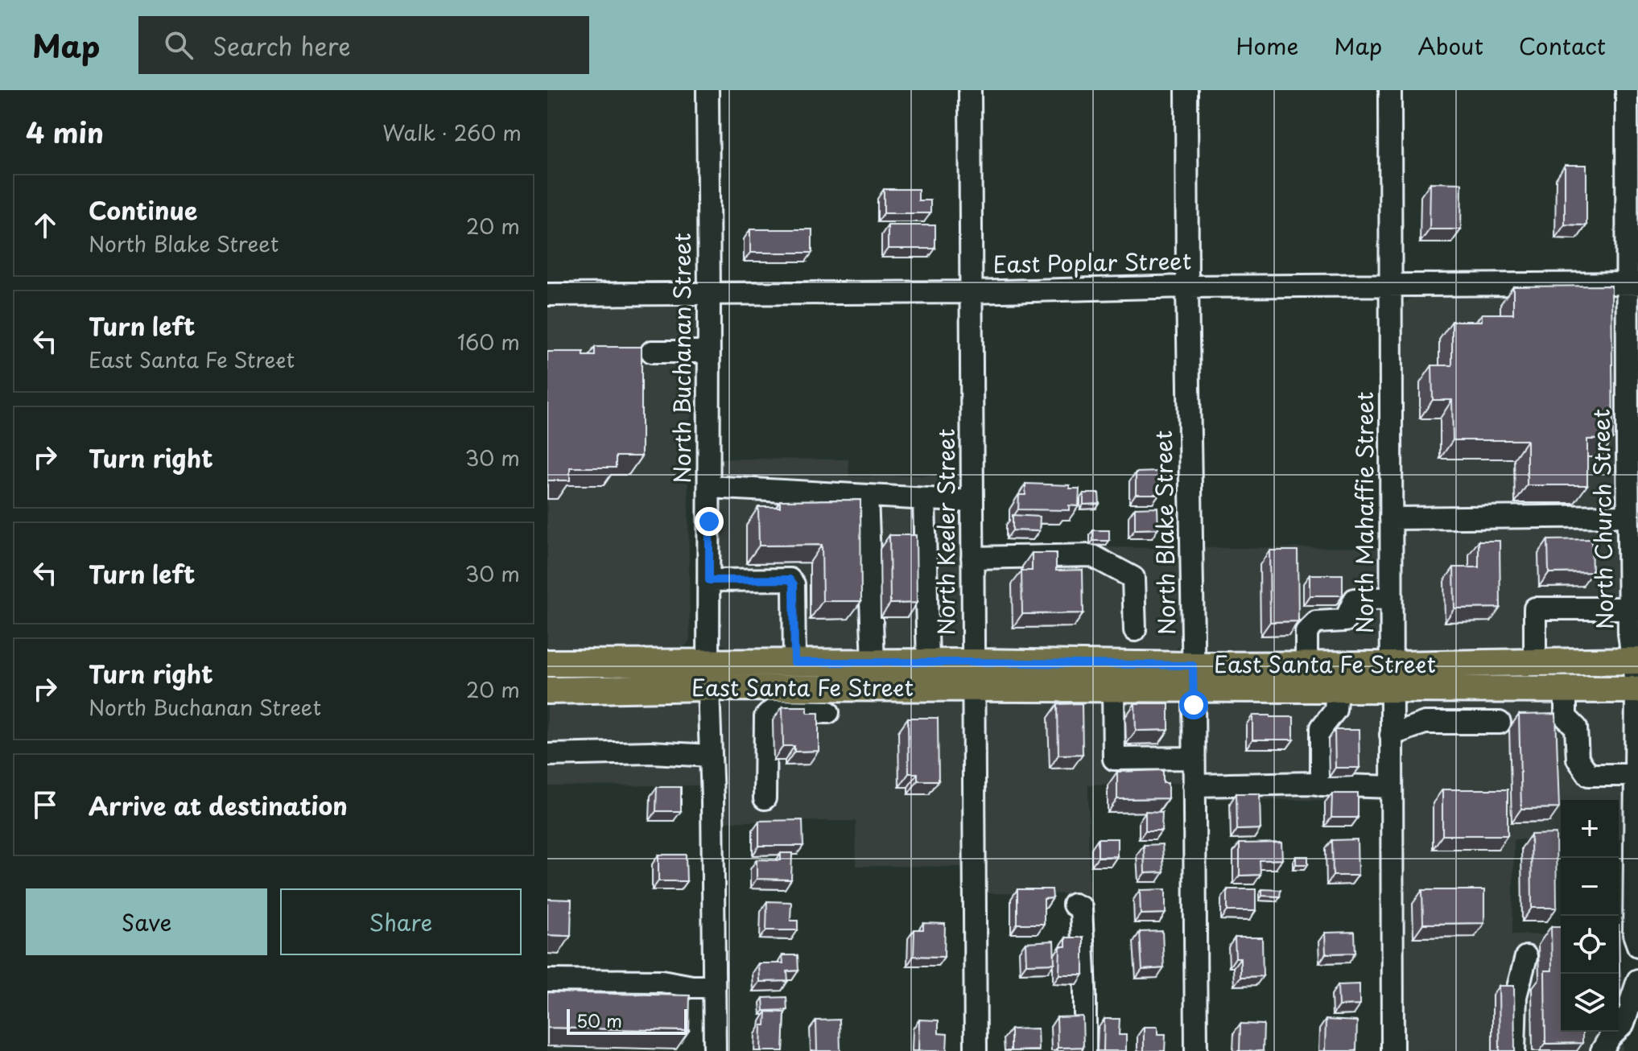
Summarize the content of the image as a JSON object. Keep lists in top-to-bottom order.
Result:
{
  "streets": {
    "main road": ["East Santa Fe Street"],
    "street": [
      "East Poplar Street",
      "North Buchanan Street",
      "North Mahaffie Street",
      "North Church Street",
      "North Keeler Street",
      "North Blake Street"
    ]
  },
  "crossings": [
    ["East Poplar Street", "North Buchanan Street"],
    ["East Poplar Street", "North Mahaffie Street"],
    ["East Poplar Street", "North Church Street"],
    ["East Poplar Street", "North Keeler Street"],
    ["East Poplar Street", "North Blake Street"],
    ["North Buchanan Street", "East Santa Fe Street"],
    ["North Mahaffie Street", "East Santa Fe Street"],
    ["North Church Street", "East Santa Fe Street"],
    ["North Keeler Street", "East Santa Fe Street"],
    ["North Blake Street", "East Santa Fe Street"]
  ],
  "scale_bar": "50 m",
  "page": {
    "header": "Map",
    "search": "Search here",
    "nav": [
      "Home",
      "Map",
      "About",
      "Contact"
    ],
    "heading": ["4 min", "Walk · 260 m"],
    "list": [
      ["Continue", "North Blake Street", "20 m"],
      ["Turn left", "East Santa Fe Street", "160 m"],
      ["Turn right", "30 m"],
      ["Turn left", "30 m"],
      ["Turn right", "North Buchanan Street", "20 m"],
      "Arrive at destination"
    ],
    "map_buttons": ["+", "−"],
    "buttons": ["Save", "Share"],
    "scale": "50 m"
  }
}
